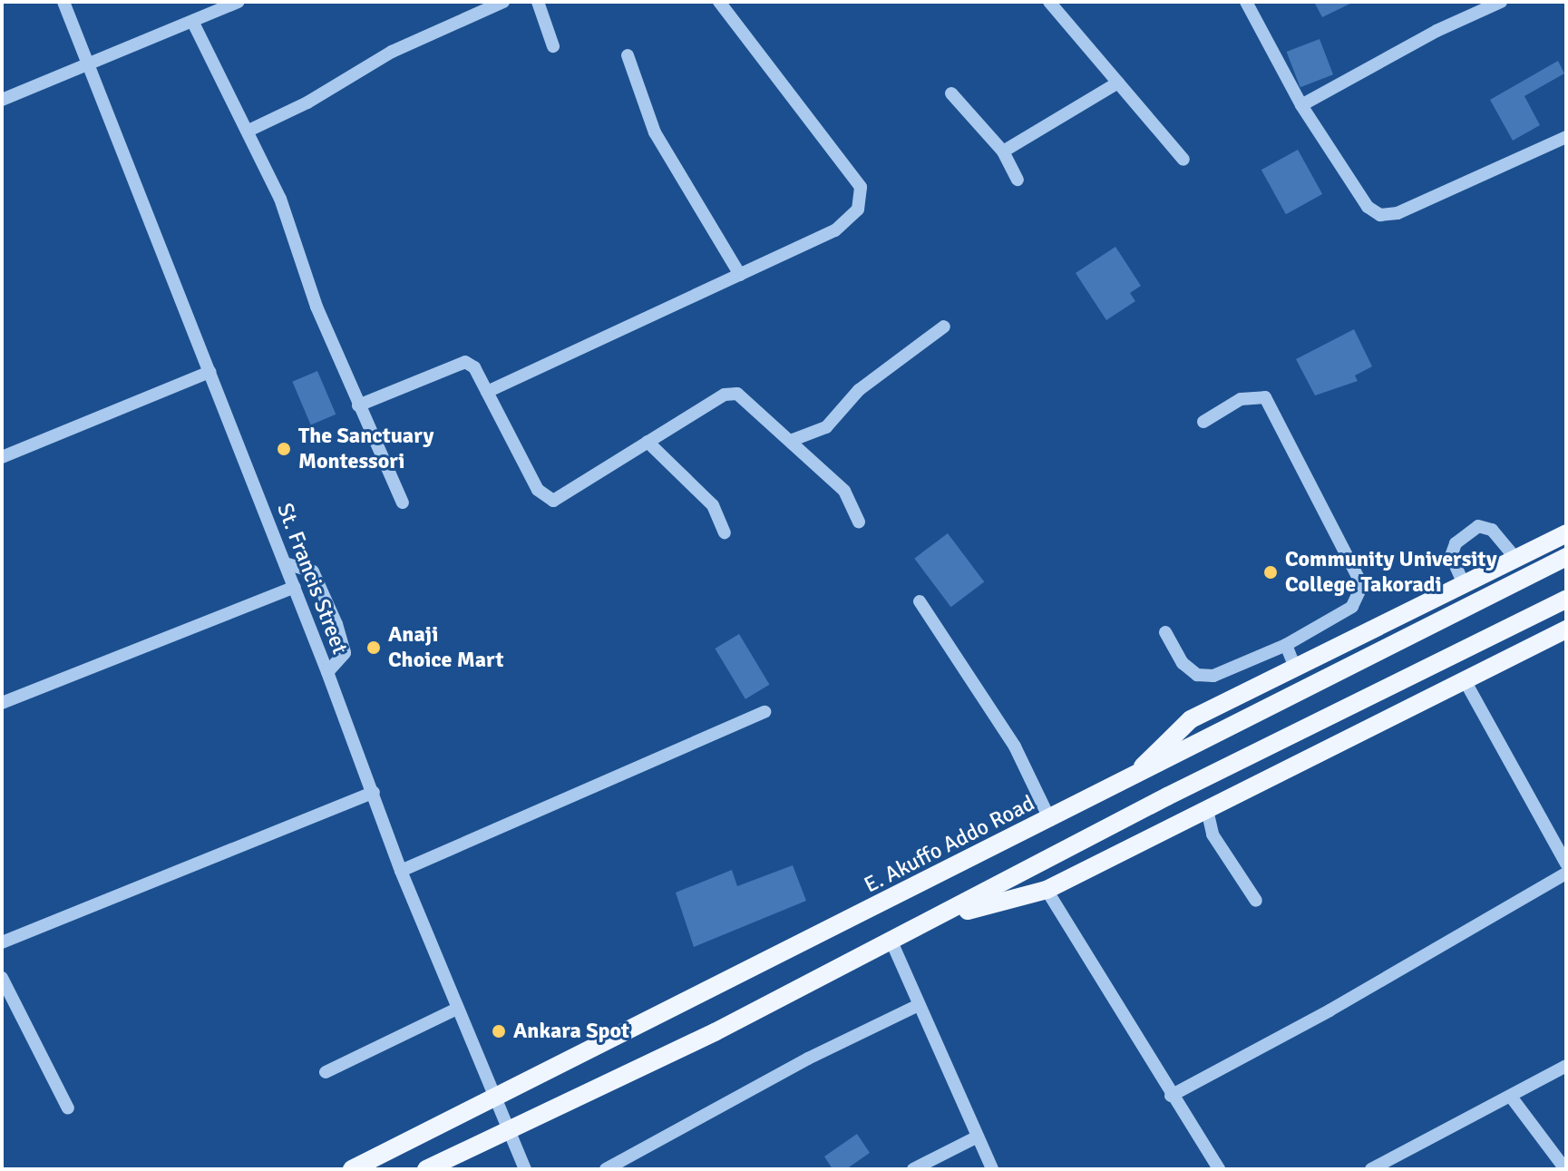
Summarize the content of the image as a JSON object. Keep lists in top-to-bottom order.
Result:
{
  "streets": {
    "main road": ["E. Akuffo Addo Road"],
    "street": ["St. Francis Street"]
  },
  "crossings": [
    ["St. Francis Street", "E. Akuffo Addo Road"]
  ],
  "places": [
    "The Sanctuary Montessori",
    "Community University College Takoradi",
    "Anaji Choice Mart",
    "Ankara Spot"
  ]
}
